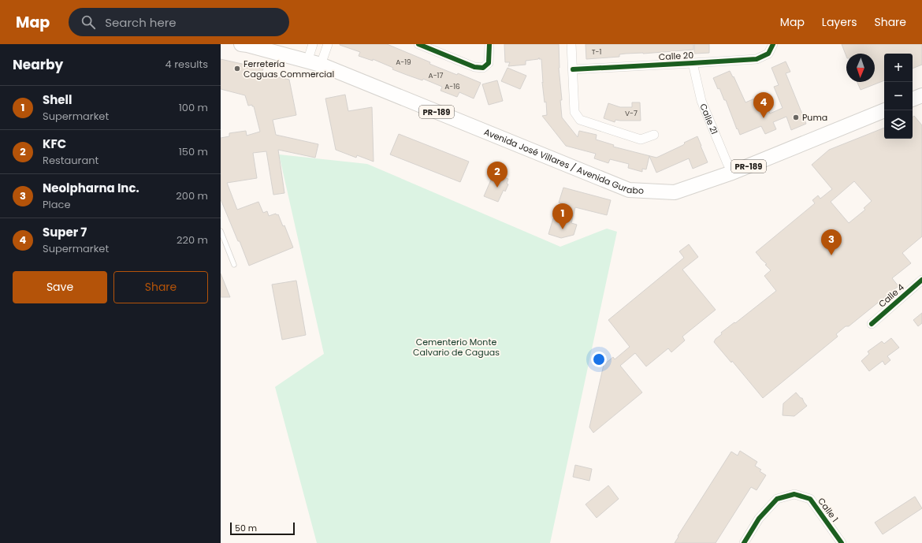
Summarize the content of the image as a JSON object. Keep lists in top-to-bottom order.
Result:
{
  "streets": {
    "main road": ["PR-189", "Avenida José Villares / Avenida Gurabo"],
    "street": [
      "Calle 20",
      "Calle 21",
      "Calle 4",
      "Calle 1"
    ]
  },
  "crossings": [
    ["Calle 20", "Calle 21"],
    ["Calle 21", "Avenida José Villares / Avenida Gurabo"]
  ],
  "parks": ["Cementerio Monte Calvario de Caguas"],
  "places": ["Ferretería Caguas Commercial", "Puma"],
  "house_numbers": [
    "T-1",
    "A-19",
    "A-17",
    "A-16",
    "V-7"
  ],
  "scale_bar": "50 m",
  "north": "bottom",
  "page": {
    "header": "Map",
    "search": "Search here",
    "nav": ["Map", "Layers", "Share"],
    "heading": ["Nearby", "4 results"],
    "map_buttons": ["+", "−"],
    "list": [
      {
        "mark": "1",
        "name": "Shell",
        "note": "Supermarket",
        "value": "100 m"
      },
      {
        "mark": "2",
        "name": "KFC",
        "note": "Restaurant",
        "value": "150 m"
      },
      {
        "mark": "3",
        "name": "Neolpharna Inc.",
        "note": "Place",
        "value": "200 m"
      },
      {
        "mark": "4",
        "name": "Super 7",
        "note": "Supermarket",
        "value": "220 m"
      }
    ],
    "pins": [
      "4",
      "2",
      "1",
      "3"
    ],
    "buttons": ["Save", "Share"],
    "scale": "50 m"
  }
}
